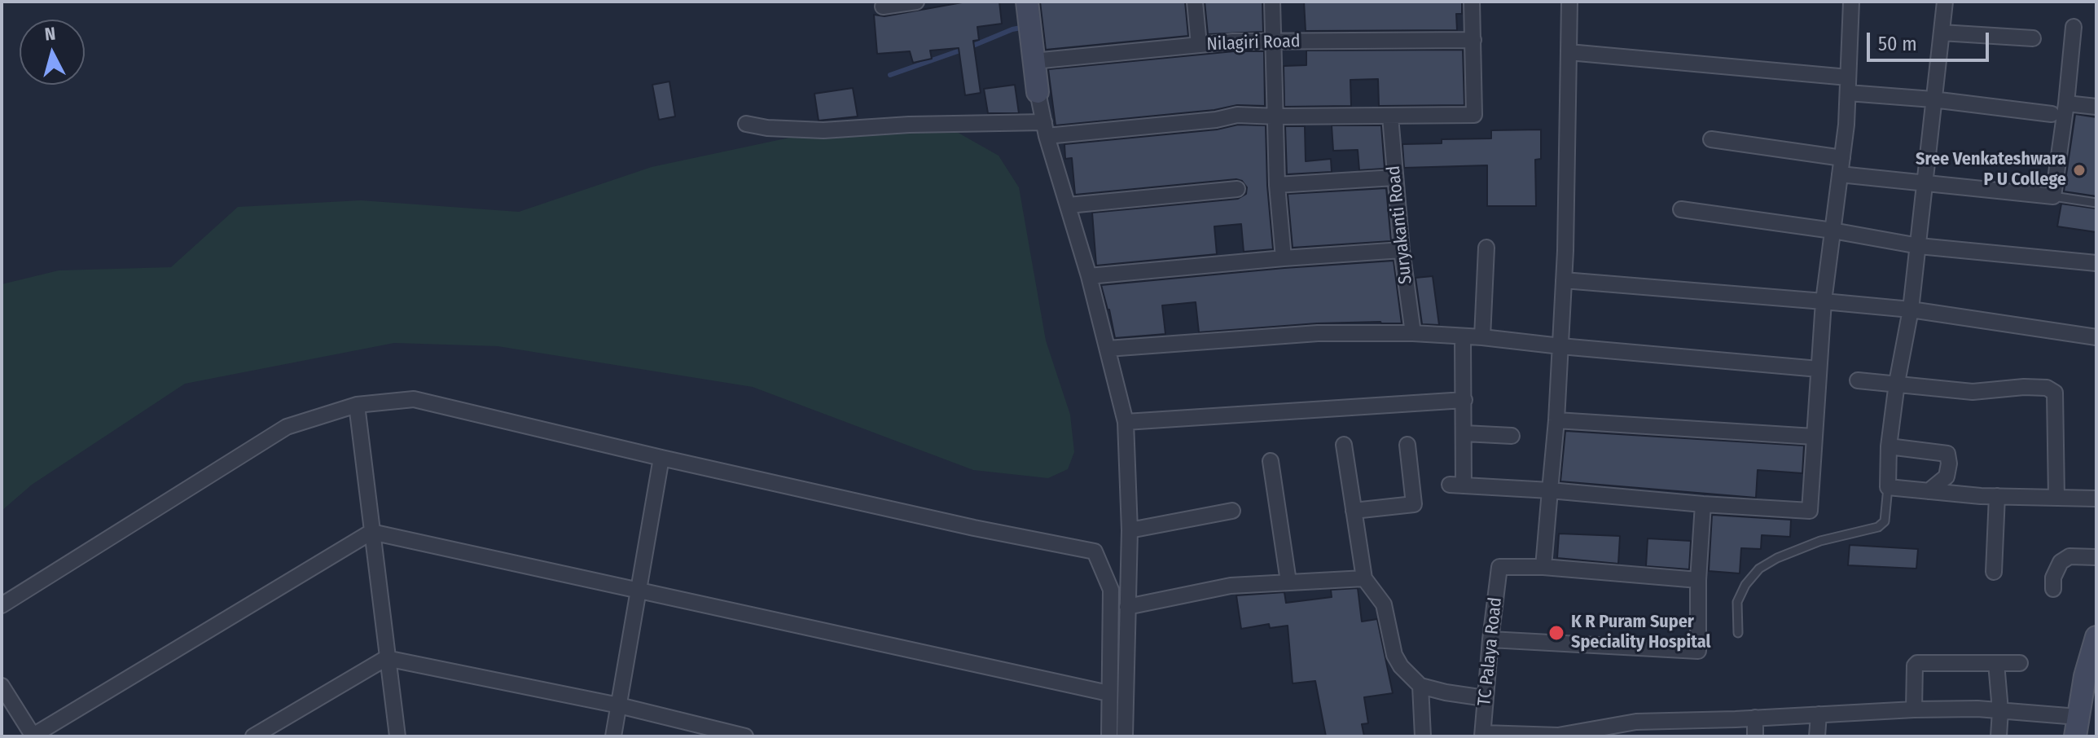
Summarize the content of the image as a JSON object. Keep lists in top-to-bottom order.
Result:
{
  "streets": {
    "street": ["Nilagiri Road", "Suryakanti Road", "TC Palaya Road"]
  },
  "places": ["Sree Venkateshwara P U College", "K R Puram Super Speciality Hospital"],
  "scale_bar": "50 m",
  "north": "top"
}
